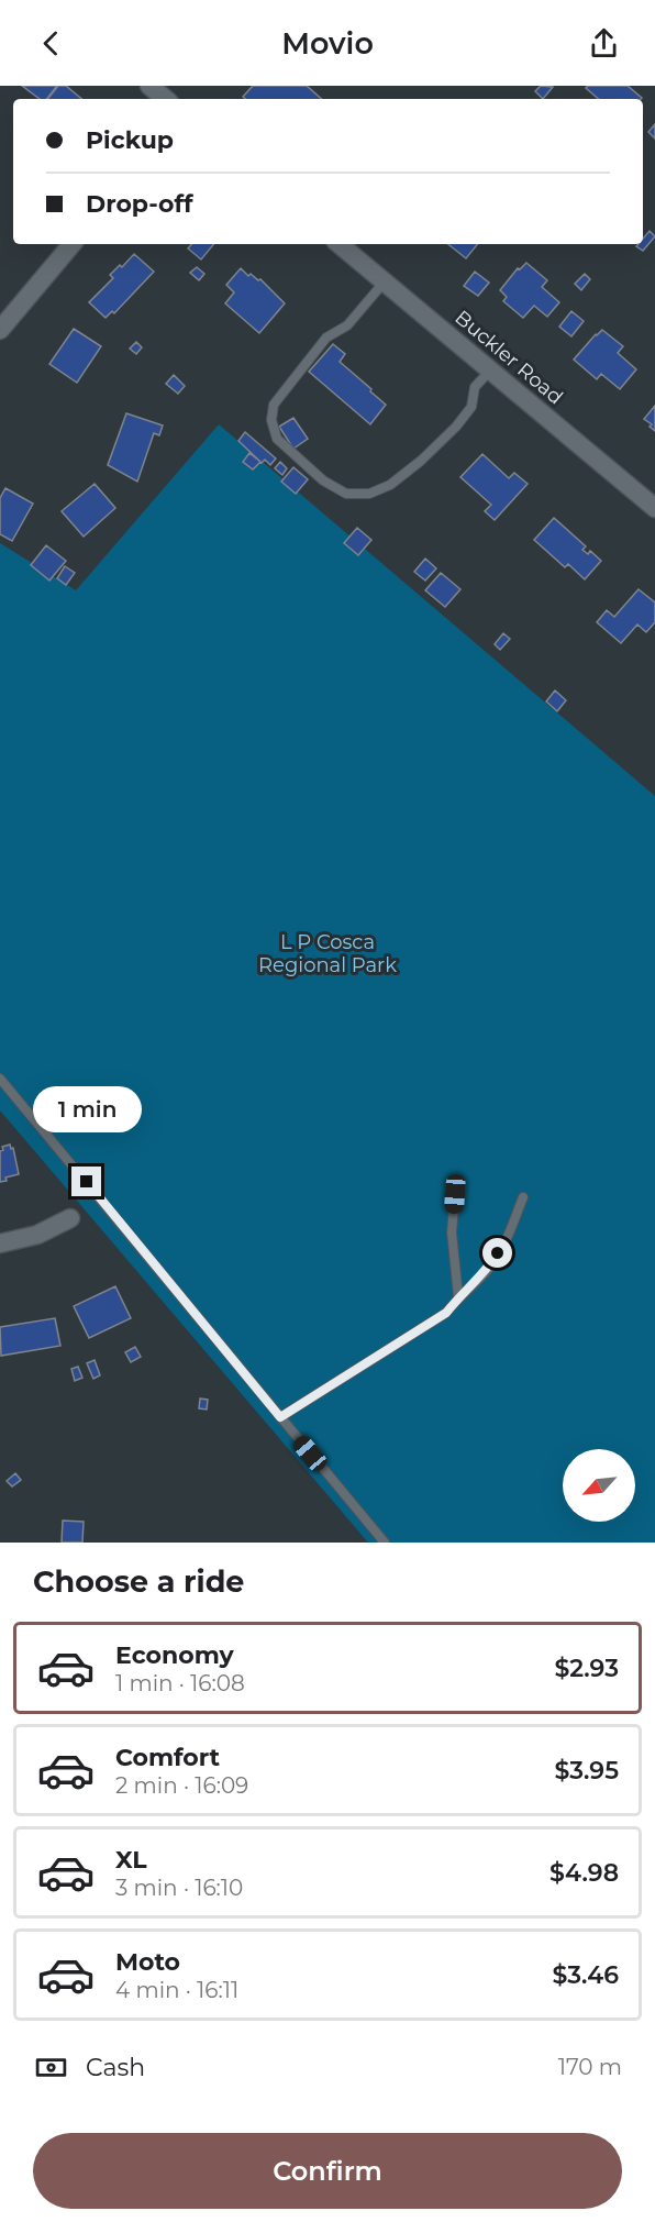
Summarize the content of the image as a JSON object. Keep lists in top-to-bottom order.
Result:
{
  "streets": {
    "street": ["Buckler Road"]
  },
  "parks": ["L P Cosca Regional Park"],
  "north": "bottom left",
  "page": {
    "header": "Movio",
    "banner": ["Pickup", "Drop-off"],
    "bubble": "1 min",
    "heading": "Choose a ride",
    "list": [
      {
        "name": "Economy",
        "note": "1 min · 16:08",
        "value": "$2.93"
      },
      {
        "name": "Comfort",
        "note": "2 min · 16:09",
        "value": "$3.95"
      },
      {
        "name": "XL",
        "note": "3 min · 16:10",
        "value": "$4.98"
      },
      {
        "name": "Moto",
        "note": "4 min · 16:11",
        "value": "$3.46"
      }
    ],
    "pay": ["Cash", "170 m"],
    "buttons": "Confirm"
  }
}
